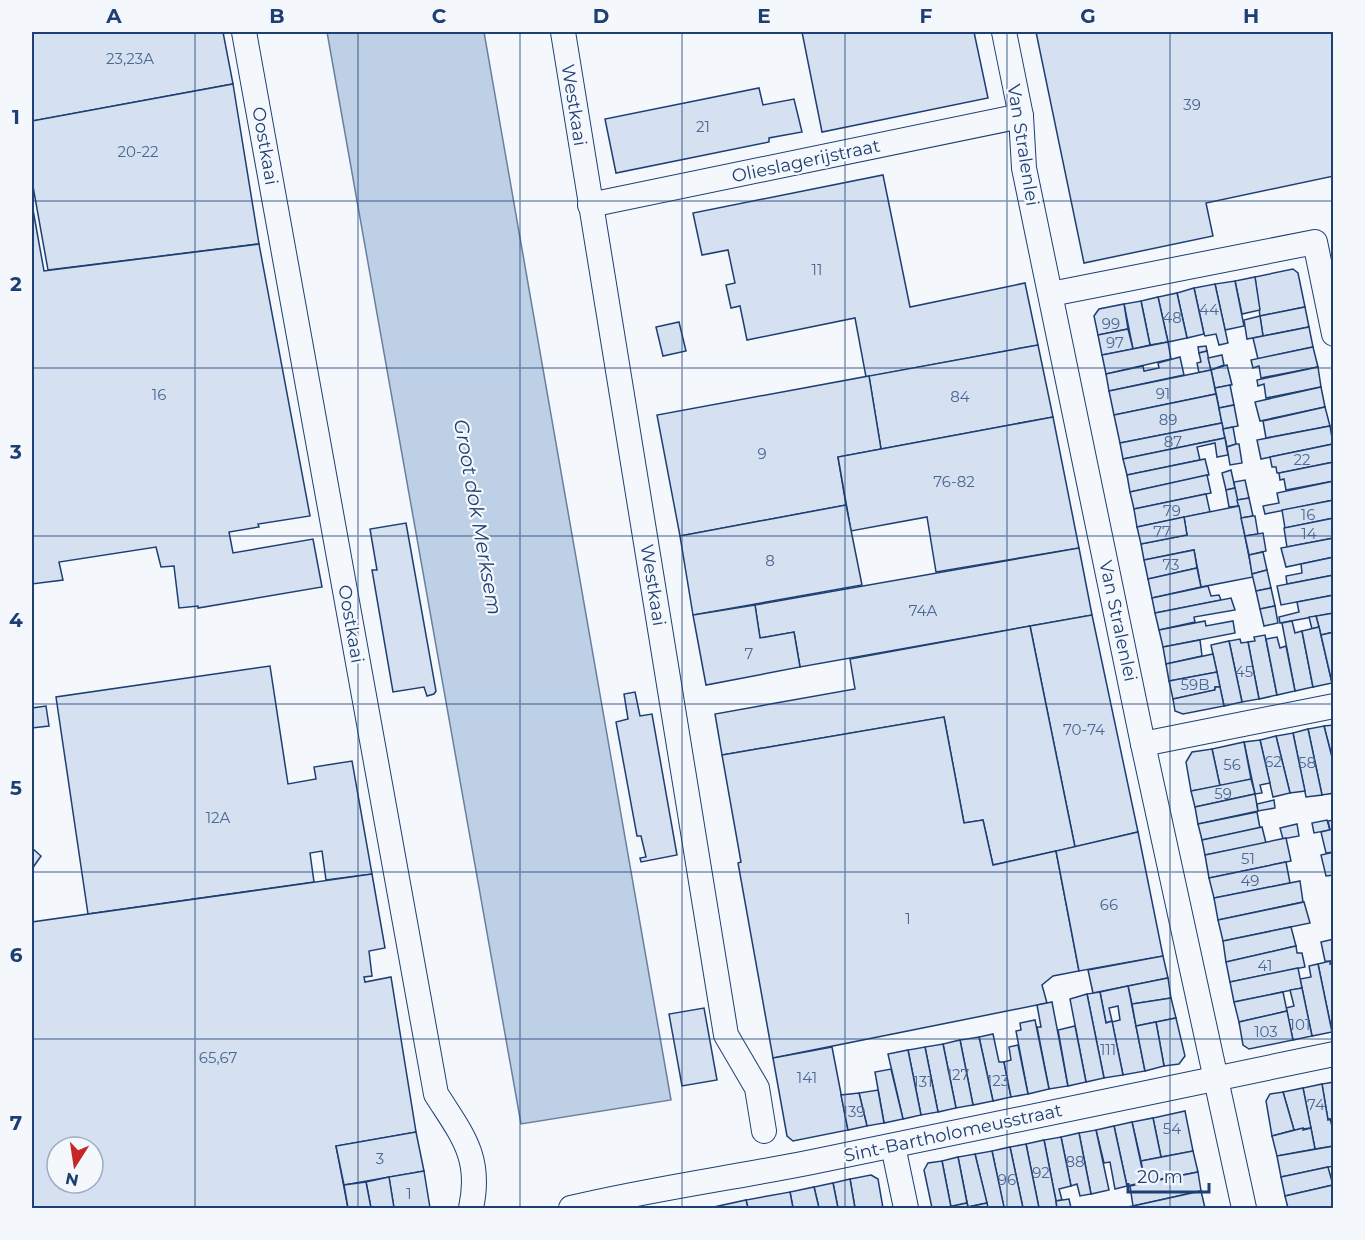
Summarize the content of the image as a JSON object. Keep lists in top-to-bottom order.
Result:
{
  "streets": {
    "street": [
      "Westkaai",
      "Van Stralenlei",
      "Oostkaai",
      "Olieslagerijstraat",
      "Sint-Bartholomeusstraat"
    ]
  },
  "crossings": [
    ["Westkaai", "Olieslagerijstraat"],
    ["Van Stralenlei", "Olieslagerijstraat"],
    ["Van Stralenlei", "Sint-Bartholomeusstraat"]
  ],
  "water": ["Groot dok Merksem"],
  "house_numbers": [
    "23,23A",
    "39",
    "21",
    "20-22",
    "11",
    "44",
    "48",
    "99",
    "97",
    "91",
    "16",
    "84",
    "89",
    "87",
    "9",
    "22",
    "76-82",
    "79",
    "16",
    "77",
    "14",
    "8",
    "73",
    "74A",
    "7",
    "45",
    "59B",
    "70-74",
    "62",
    "58",
    "56",
    "59",
    "12A",
    "51",
    "49",
    "66",
    "1",
    "41",
    "101",
    "103",
    "111",
    "65,67",
    "127",
    "141",
    "123",
    "131",
    "74",
    "139",
    "54",
    "3",
    "88",
    "92",
    "96",
    "1"
  ],
  "scale_bar": "20 m",
  "north": "bottom",
  "grid": {
    "columns": [
      "A",
      "B",
      "C",
      "D",
      "E",
      "F",
      "G",
      "H"
    ],
    "rows": [
      "1",
      "2",
      "3",
      "4",
      "5",
      "6",
      "7"
    ]
  }
}
